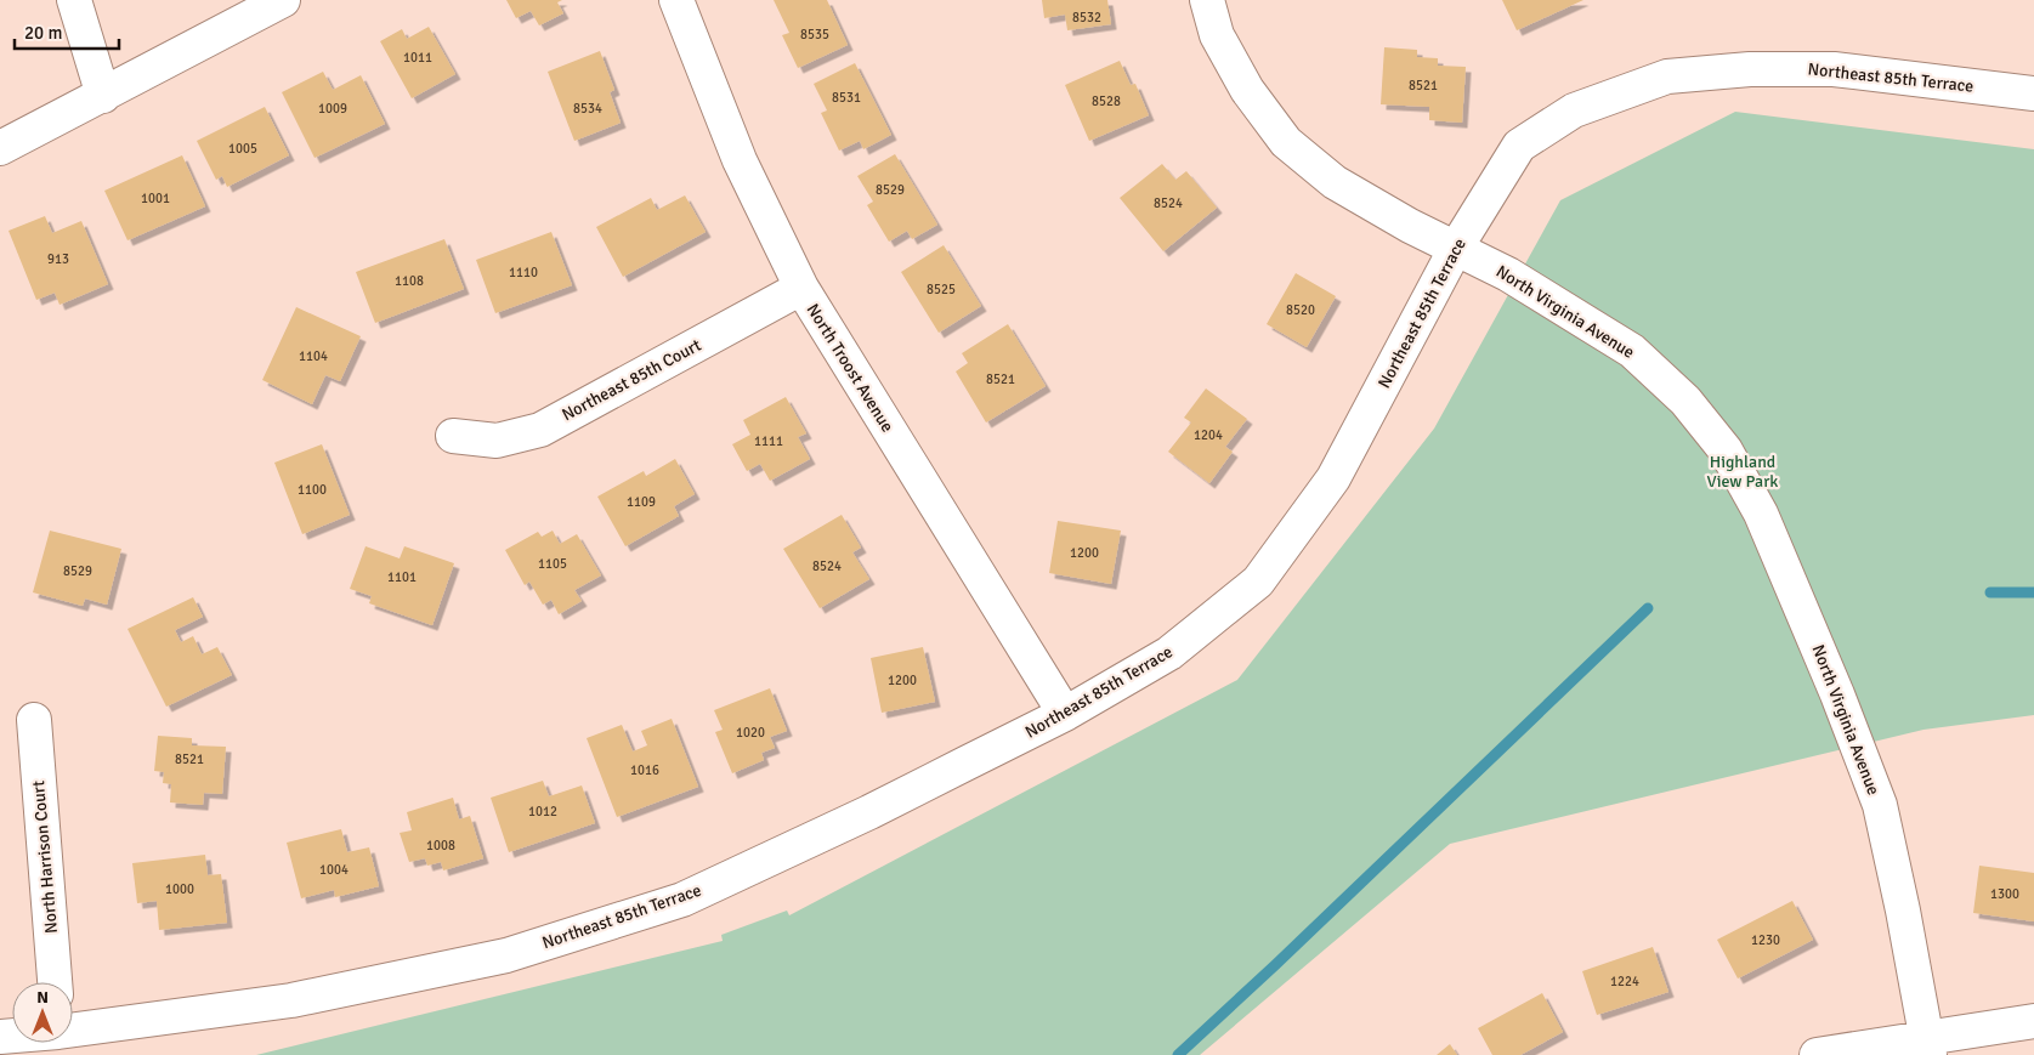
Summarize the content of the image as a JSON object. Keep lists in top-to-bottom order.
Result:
{
  "streets": {
    "street": [
      "Northeast 85th Terrace",
      "North Virginia Avenue",
      "North Troost Avenue",
      "Northeast 85th Court",
      "North Harrison Court"
    ]
  },
  "crossings": [
    ["Northeast 85th Terrace", "North Virginia Avenue"],
    ["Northeast 85th Terrace", "North Troost Avenue"],
    ["North Troost Avenue", "Northeast 85th Court"]
  ],
  "parks": ["Highland View Park"],
  "house_numbers": [
    "8532",
    "8535",
    "1011",
    "8521",
    "8531",
    "8528",
    "1009",
    "8534",
    "1005",
    "8529",
    "1001",
    "8524",
    "913",
    "1110",
    "1108",
    "8525",
    "8520",
    "1104",
    "8521",
    "1204",
    "1111",
    "1100",
    "1109",
    "1200",
    "1105",
    "8524",
    "8529",
    "1101",
    "1200",
    "1020",
    "8521",
    "1016",
    "1012",
    "1008",
    "1004",
    "1000",
    "1300",
    "1230",
    "1224"
  ],
  "scale_bar": "20 m",
  "north": "top"
}
